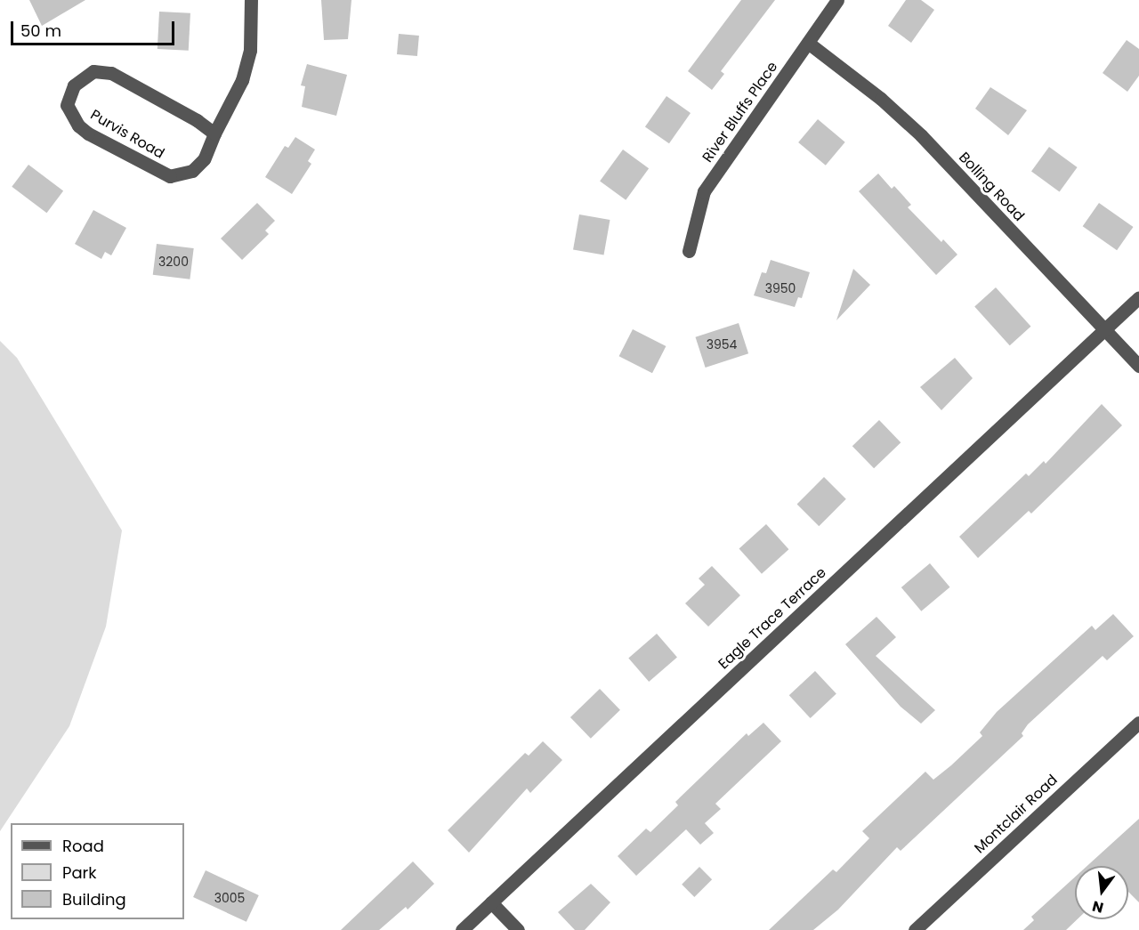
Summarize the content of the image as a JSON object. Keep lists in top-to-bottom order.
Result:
{
  "streets": {
    "street": [
      "River Bluffs Place",
      "Purvis Road",
      "Bolling Road",
      "Eagle Trace Terrace",
      "Montclair Road"
    ]
  },
  "crossings": [
    ["River Bluffs Place", "Bolling Road"],
    ["Bolling Road", "Eagle Trace Terrace"]
  ],
  "house_numbers": [
    "3200",
    "3950",
    "3954",
    "3005"
  ],
  "legend": ["Road", "Park", "Building"],
  "scale_bar": "50 m",
  "north": "bottom"
}
